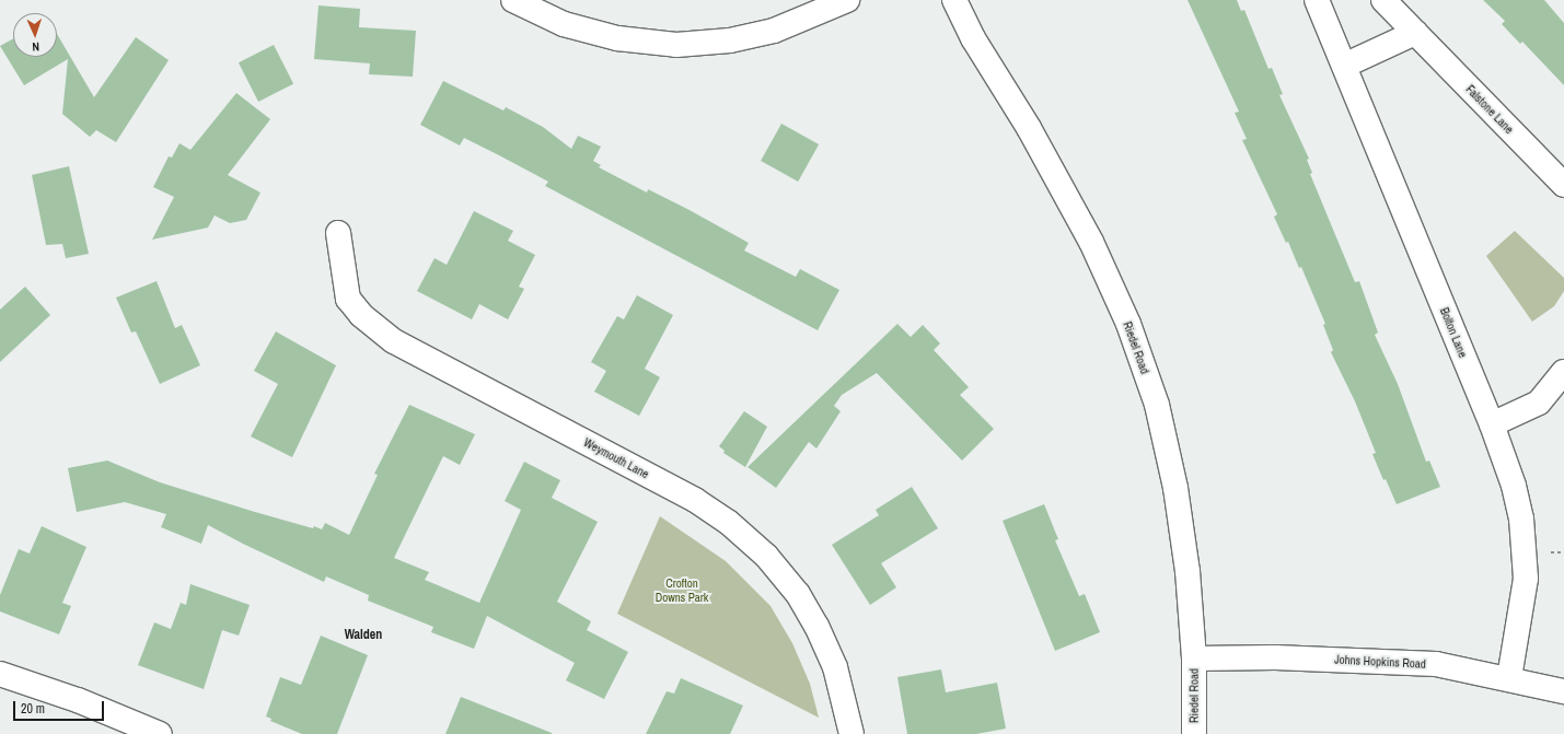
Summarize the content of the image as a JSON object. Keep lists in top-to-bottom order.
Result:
{
  "streets": {
    "street": [
      "Falstone Lane",
      "Bolton Lane",
      "Riedel Road",
      "Weymouth Lane",
      "Johns Hopkins Road"
    ]
  },
  "crossings": [
    ["Bolton Lane", "Johns Hopkins Road"],
    ["Riedel Road", "Johns Hopkins Road"]
  ],
  "districts": ["Walden"],
  "parks": ["Crofton Downs Park"],
  "scale_bar": "20 m",
  "north": "bottom"
}
